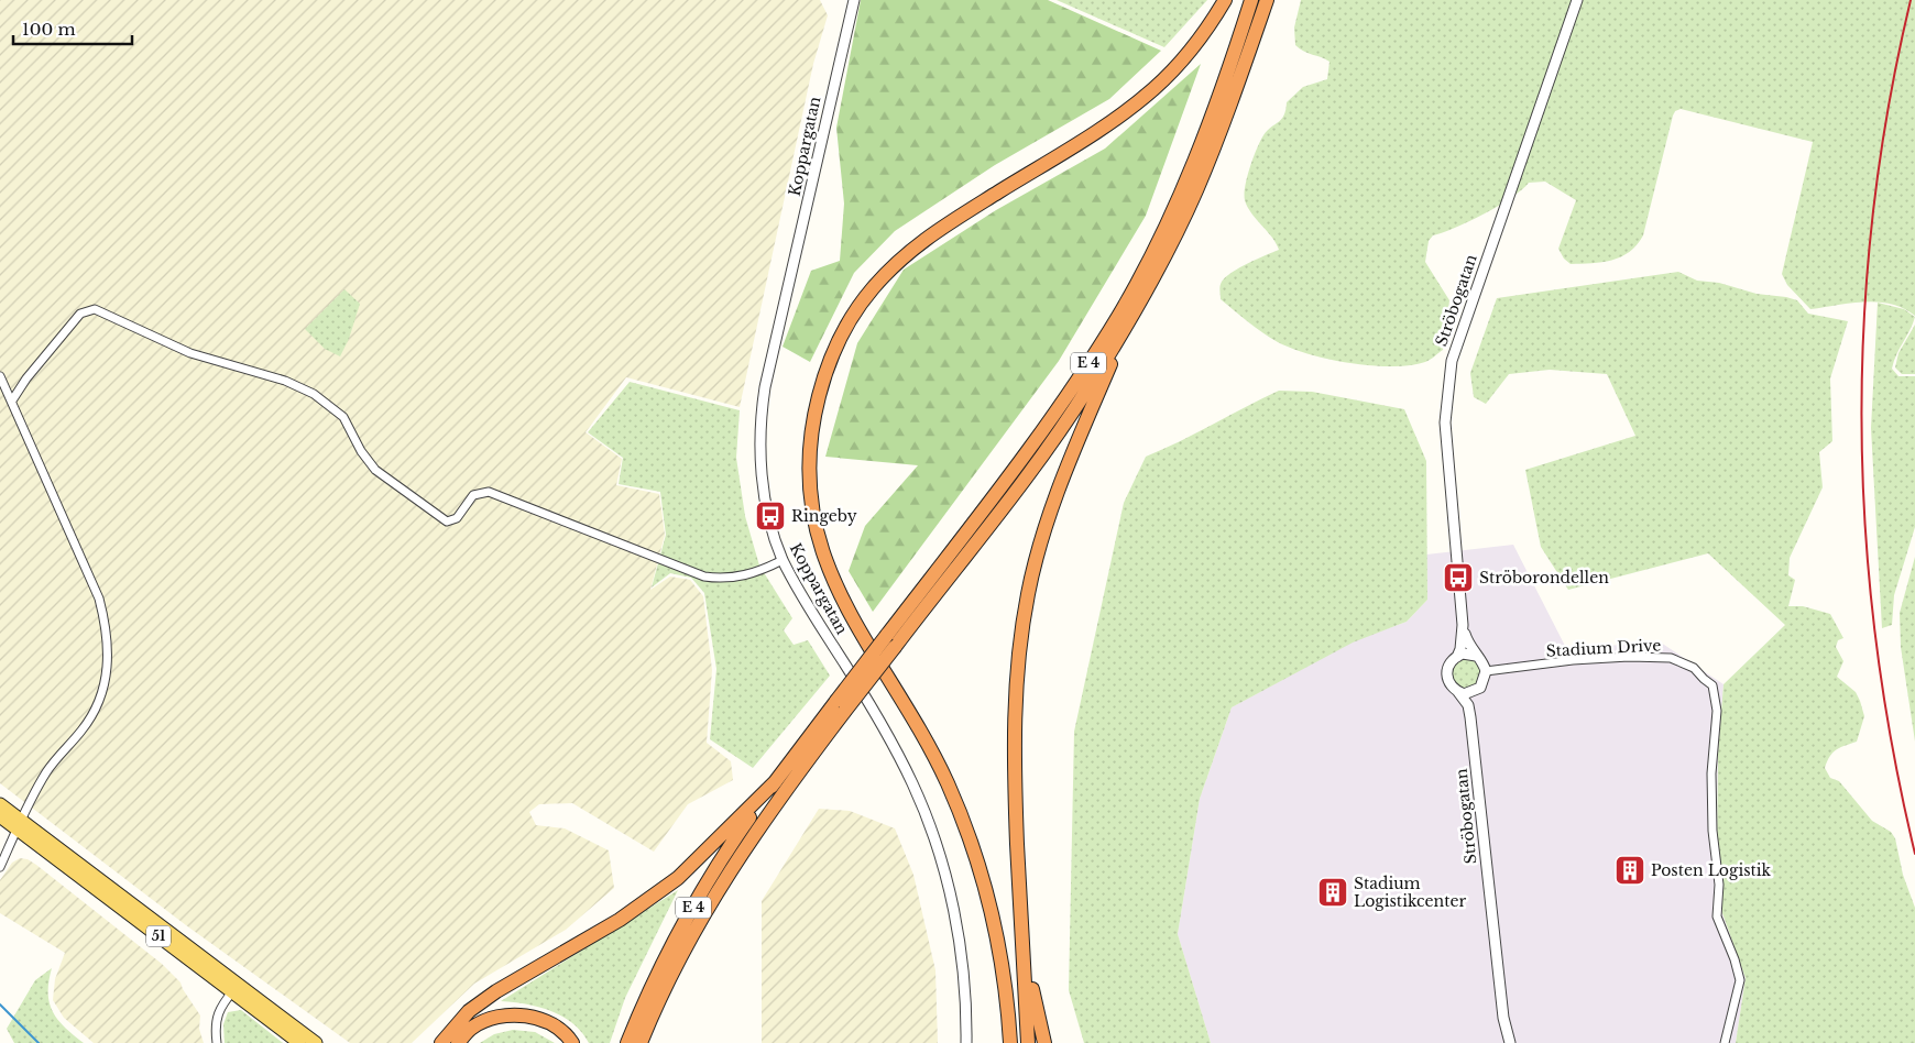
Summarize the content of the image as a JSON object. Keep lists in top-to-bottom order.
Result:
{
  "streets": {
    "highway": ["E 4"],
    "main road": ["51"],
    "street": ["Koppargatan", "Ströbogatan", "Stadium Drive"]
  },
  "crossings": [
    ["Ströbogatan", "Stadium Drive"]
  ],
  "places": {
    "bus stop": ["Ringeby", "Ströborondellen"],
    "building": ["Posten Logistik", "Stadium Logistikcenter"]
  },
  "scale_bar": "100 m"
}
